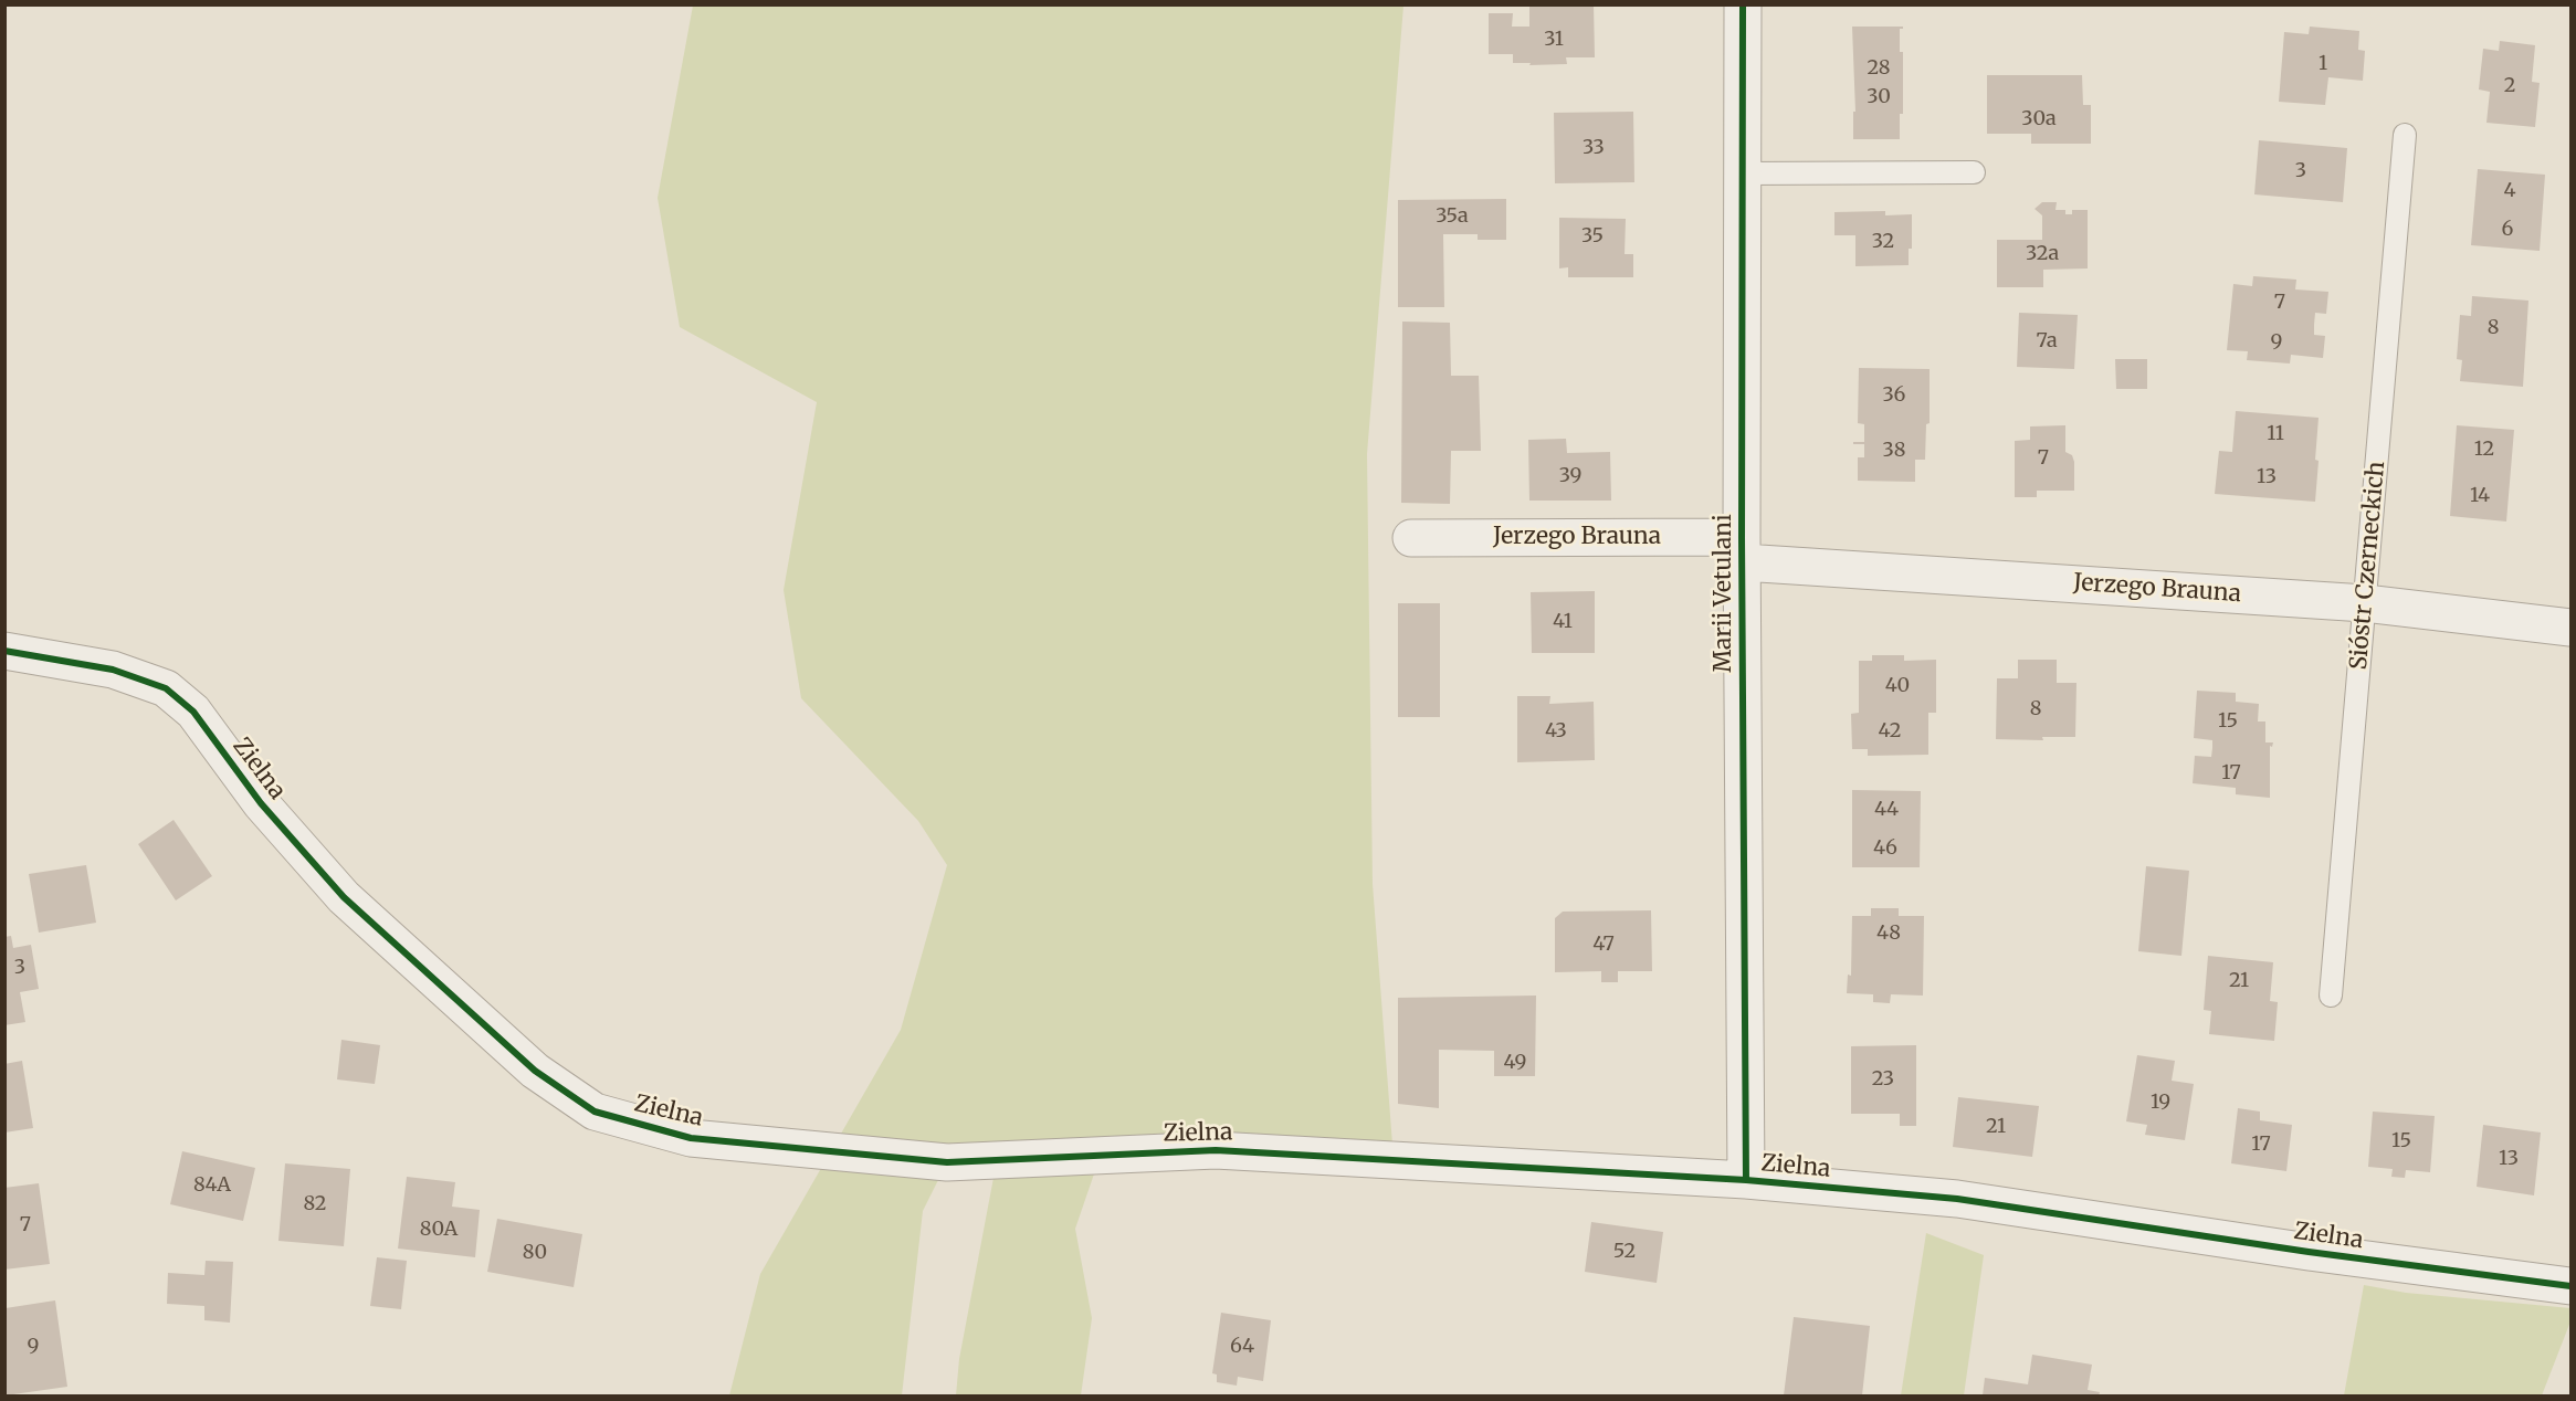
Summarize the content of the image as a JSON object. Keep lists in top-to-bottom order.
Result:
{
  "streets": {
    "street": ["Jerzego Brauna", "Marii Vetulani", "Zielna"],
    "lane": ["Sióstr Czerneckich"]
  },
  "crossings": [
    ["Jerzego Brauna", "Sióstr Czerneckich"],
    ["Jerzego Brauna", "Marii Vetulani"],
    ["Marii Vetulani", "Zielna"]
  ],
  "house_numbers": [
    "31",
    "1",
    "28",
    "2",
    "30",
    "30a",
    "33",
    "3",
    "4",
    "35a",
    "6",
    "35",
    "32",
    "32a",
    "7",
    "8",
    "7a",
    "9",
    "36",
    "11",
    "12",
    "38",
    "7",
    "39",
    "13",
    "14",
    "41",
    "40",
    "8",
    "15",
    "43",
    "42",
    "17",
    "44",
    "46",
    "48",
    "47",
    "3",
    "21",
    "49",
    "23",
    "19",
    "21",
    "15",
    "17",
    "13",
    "84A",
    "82",
    "7",
    "80A",
    "52",
    "80",
    "9",
    "64"
  ]
}
